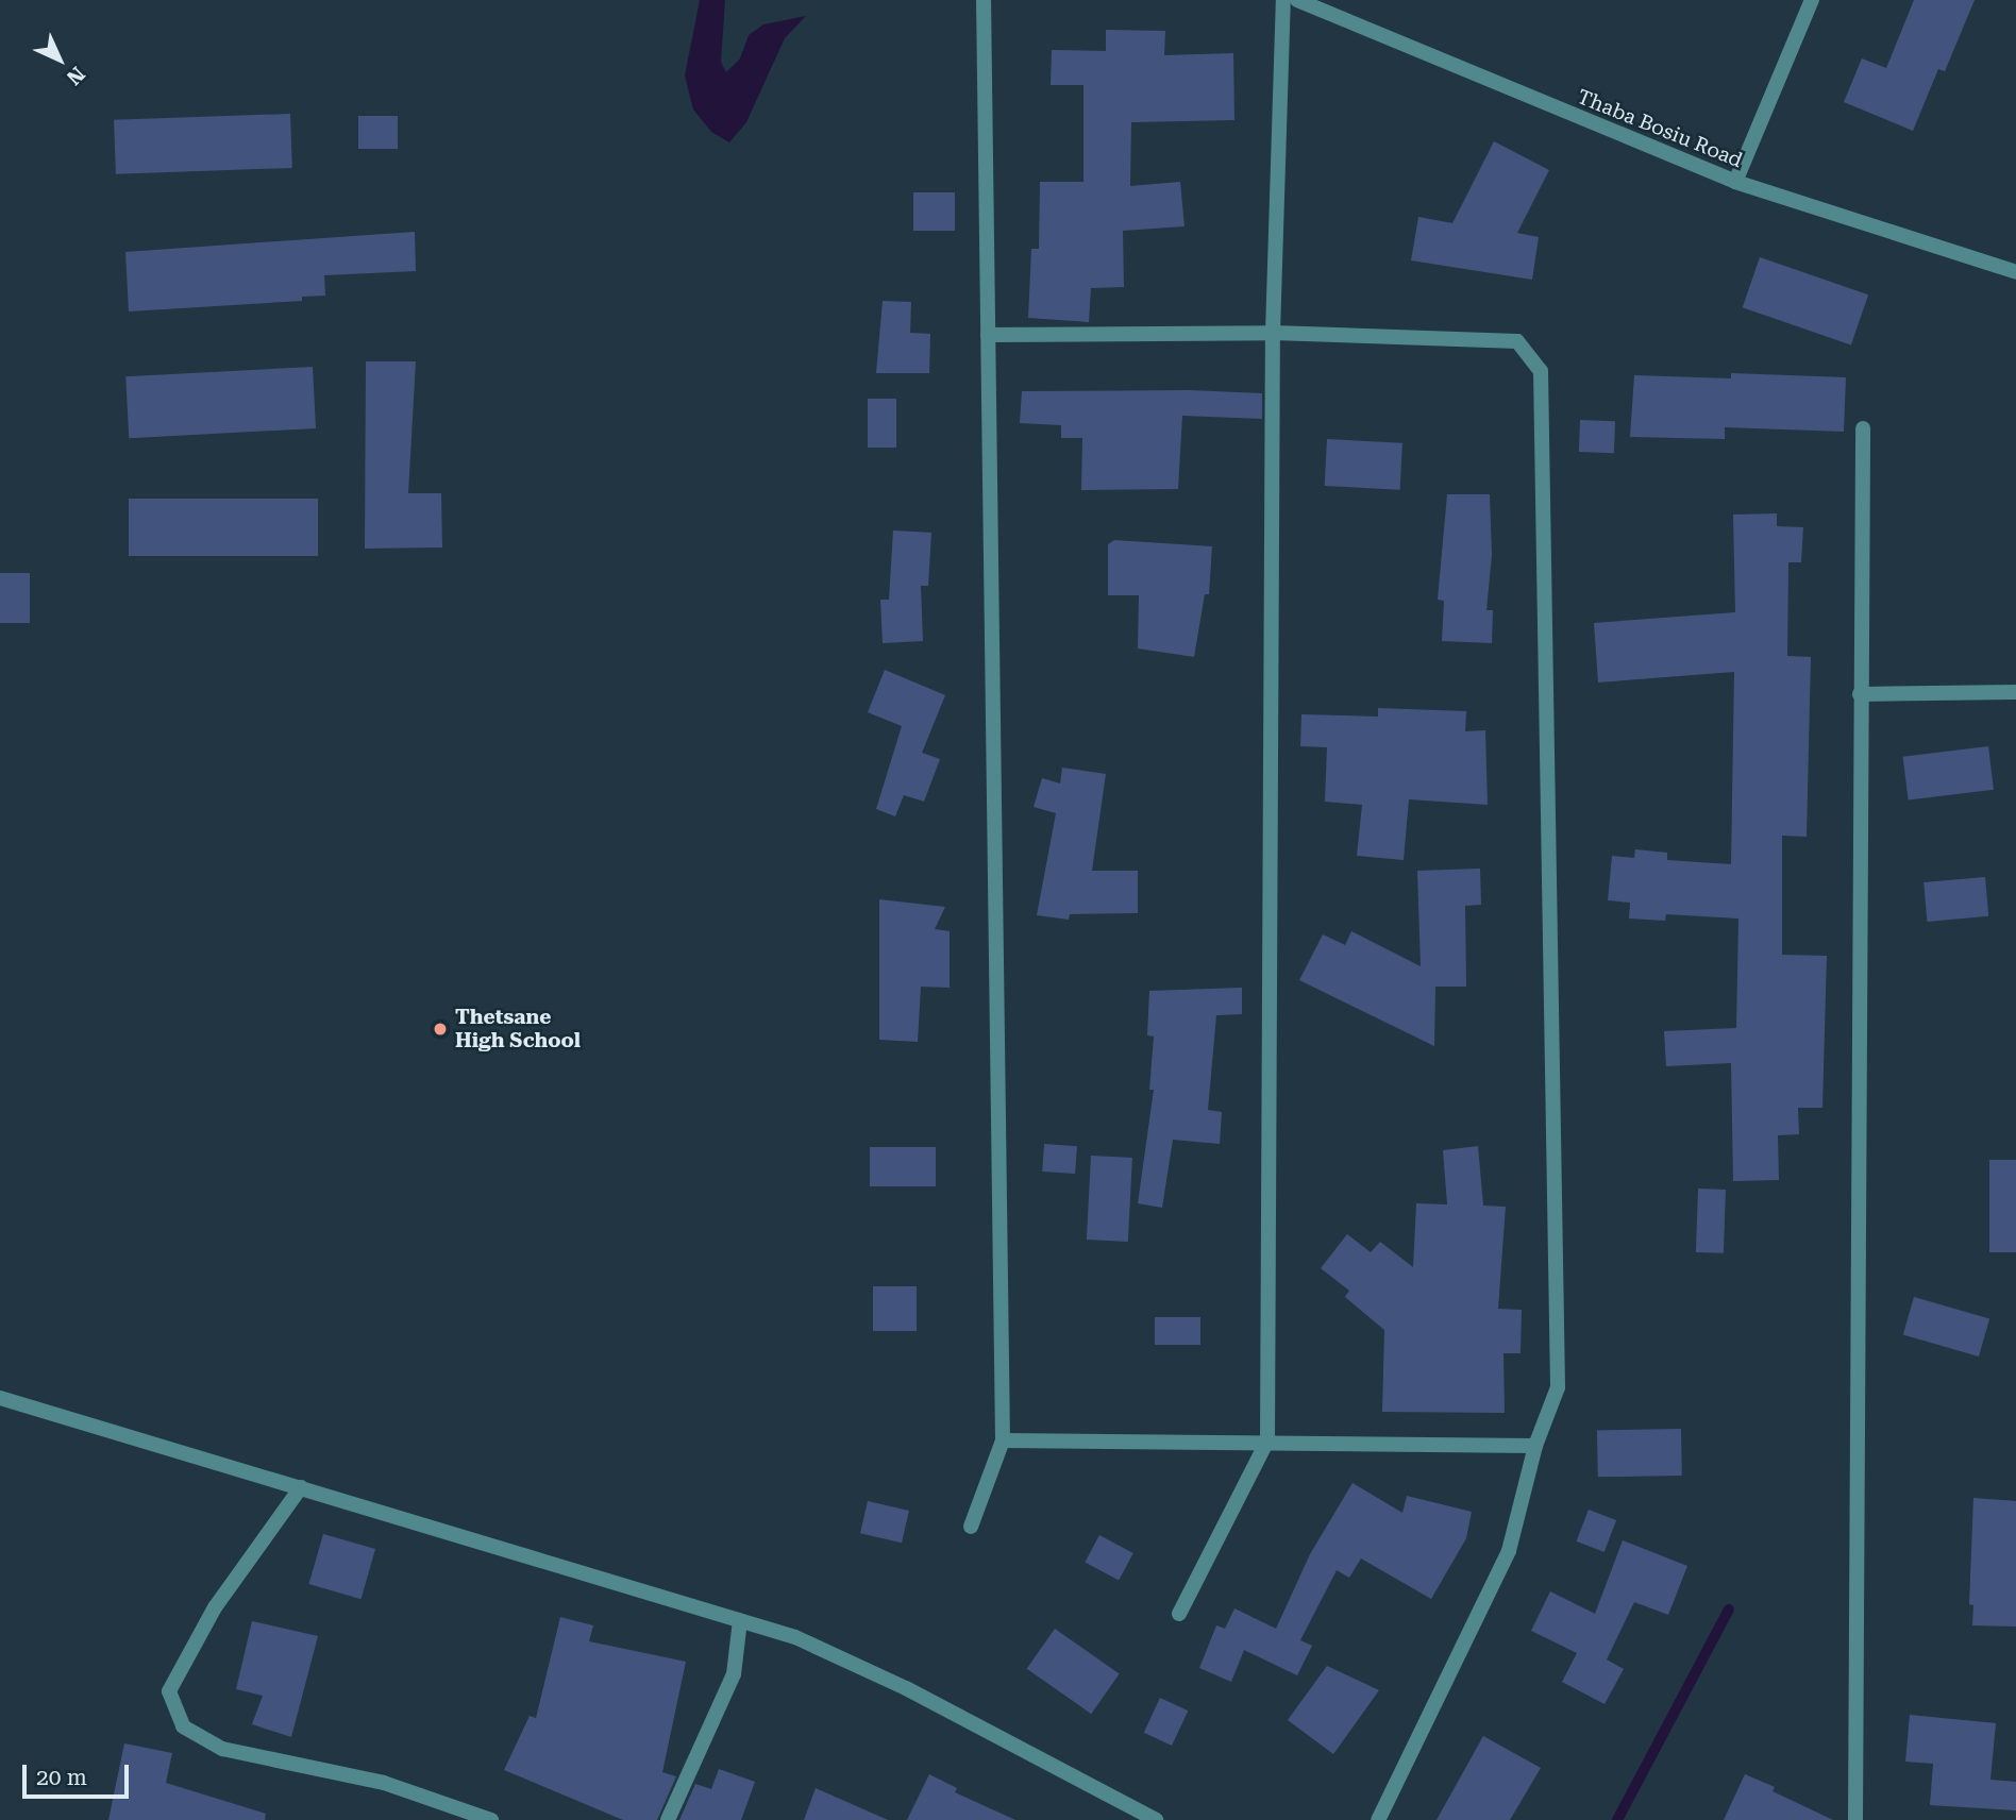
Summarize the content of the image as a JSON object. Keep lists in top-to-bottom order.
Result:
{
  "streets": {
    "street": ["Thaba Bosiu Road"]
  },
  "places": ["Thetsane High School"],
  "scale_bar": "20 m",
  "north": "bottom right"
}
